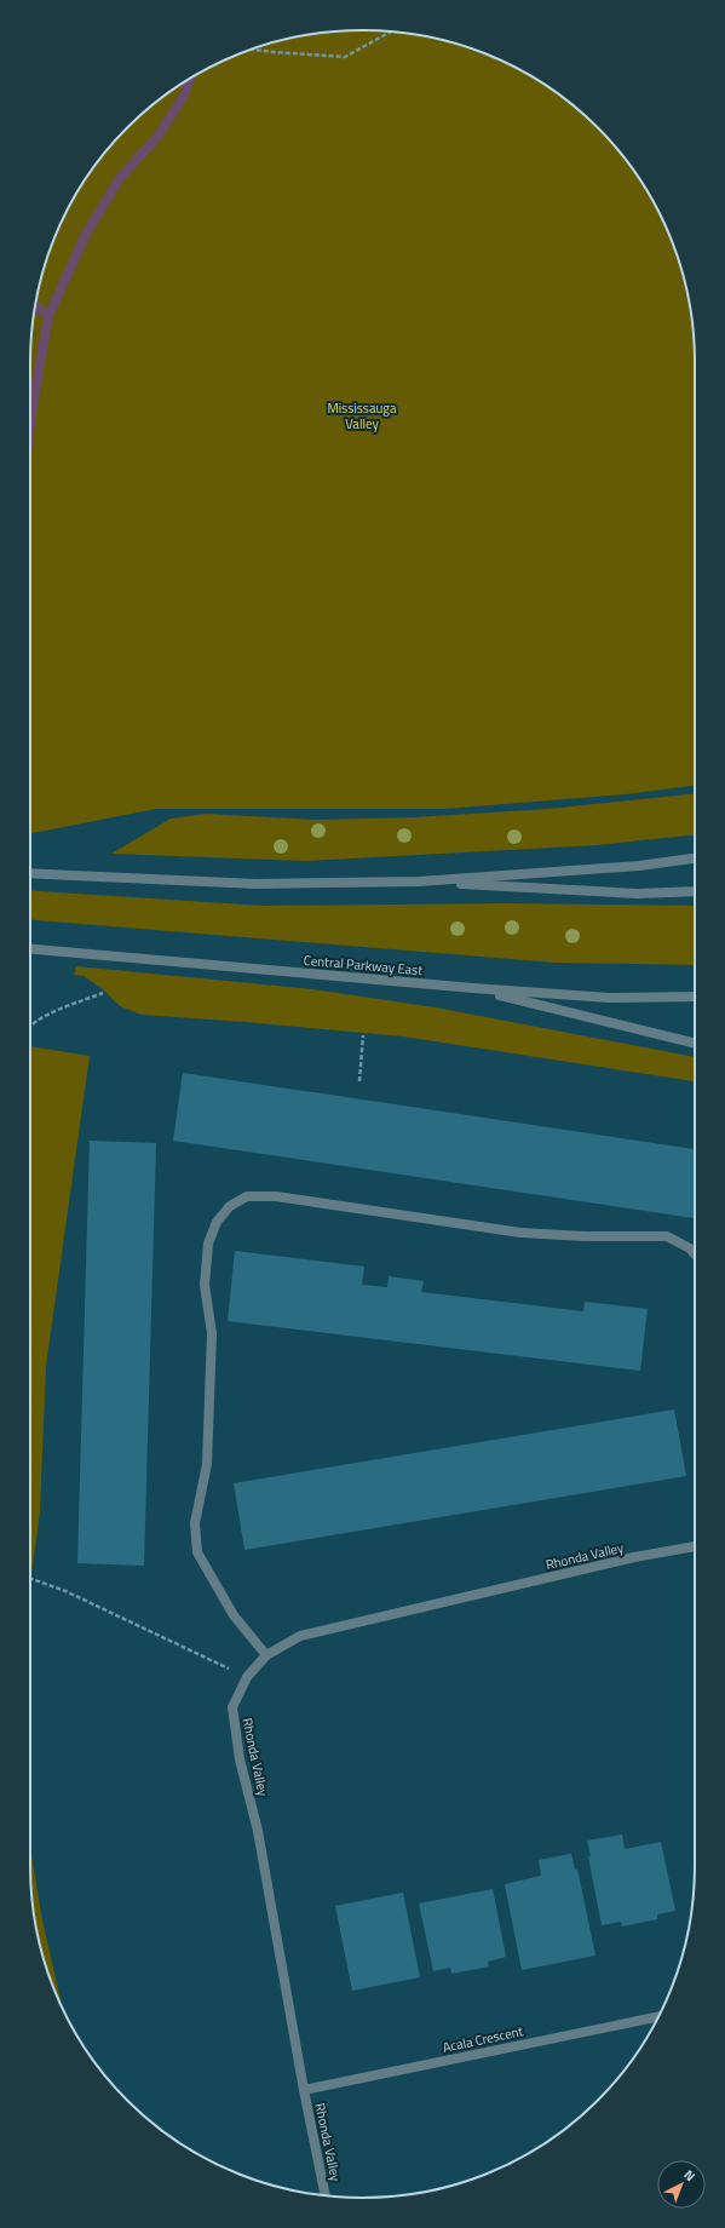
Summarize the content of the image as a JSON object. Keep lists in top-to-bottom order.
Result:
{
  "streets": {
    "street": ["Central Parkway East", "Rhonda Valley", "Acala Crescent"]
  },
  "crossings": [
    ["Rhonda Valley", "Acala Crescent"]
  ],
  "parks": ["Mississauga Valley"],
  "north": "top right"
}
